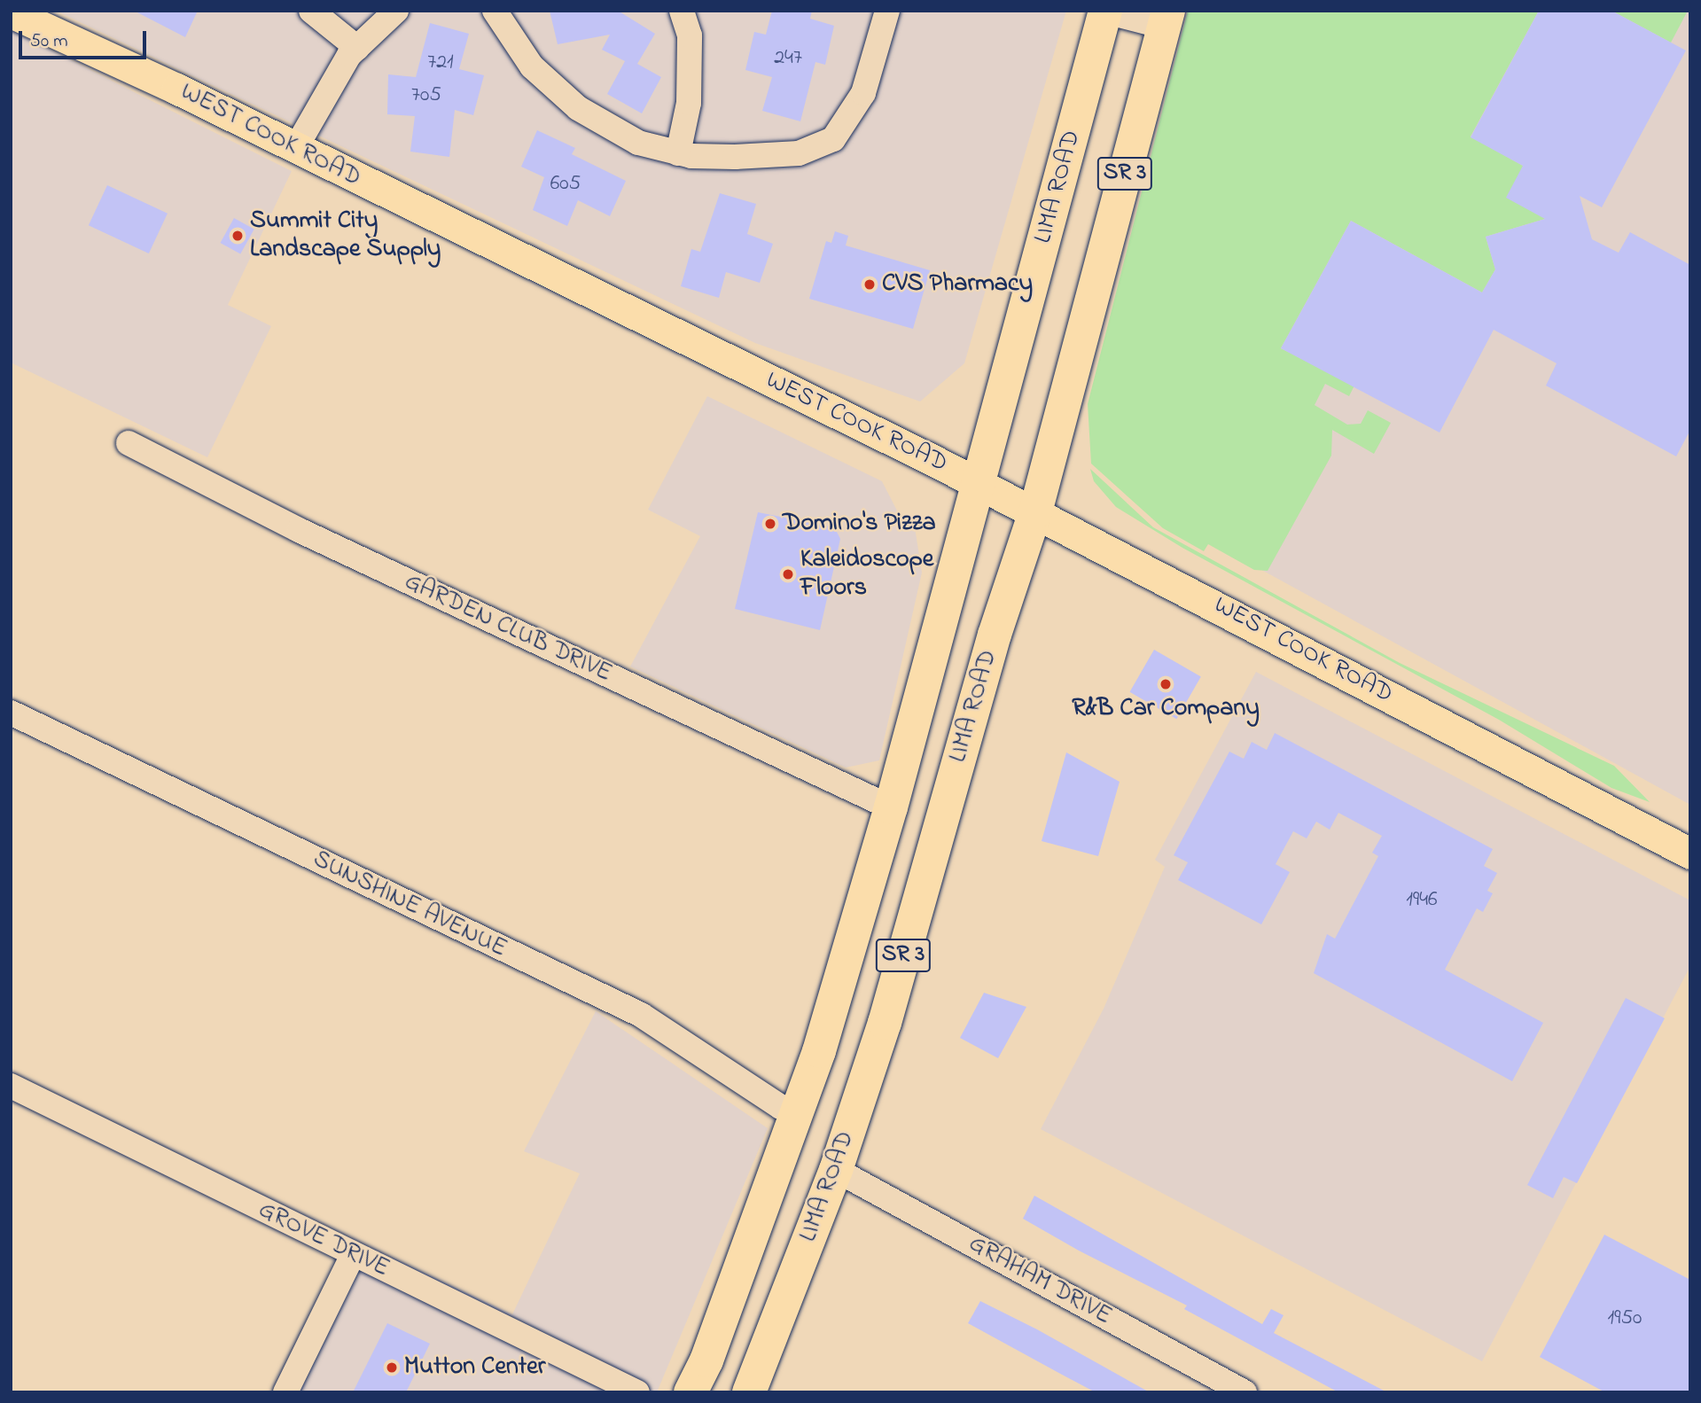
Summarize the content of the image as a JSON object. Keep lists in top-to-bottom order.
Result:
{
  "streets": {
    "highway": ["SR 3", "LIMA ROAD"],
    "main road": ["WEST COOK ROAD"],
    "street": [
      "GARDEN CLUB DRIVE",
      "SUNSHINE AVENUE",
      "GROVE DRIVE",
      "GRAHAM DRIVE"
    ]
  },
  "crossings": [
    ["WEST COOK ROAD", "LIMA ROAD"],
    ["LIMA ROAD", "GARDEN CLUB DRIVE"],
    ["LIMA ROAD", "SUNSHINE AVENUE"],
    ["LIMA ROAD", "GRAHAM DRIVE"]
  ],
  "places": [
    "Summit City Landscape Supply",
    "CVS Pharmacy",
    "Domino's Pizza",
    "Kaleidoscope Floors",
    "R&B Car Company",
    "Mutton Center"
  ],
  "house_numbers": [
    "247",
    "721",
    "705",
    "605",
    "1946",
    "1950"
  ],
  "scale_bar": "50 m"
}
